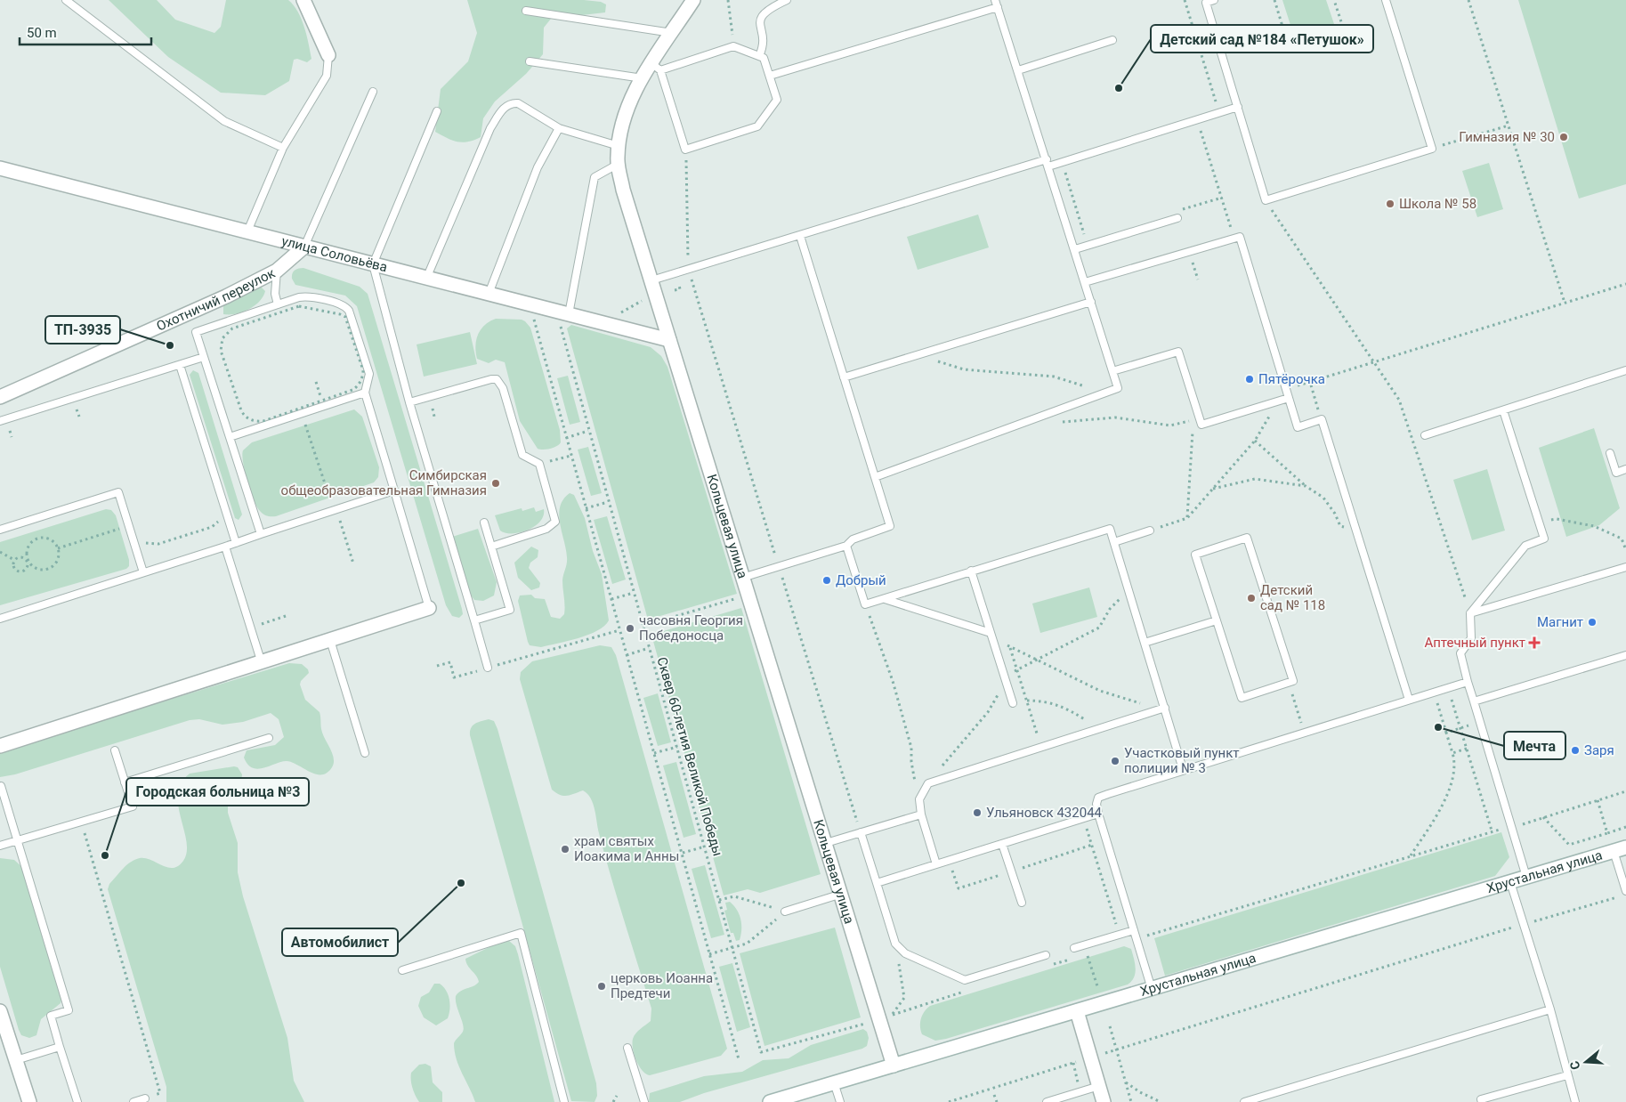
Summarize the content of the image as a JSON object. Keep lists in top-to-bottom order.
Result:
{
  "streets": {
    "street": [
      "улица Соловьёва",
      "Охотничий переулок",
      "Кольцевая улица",
      "Хрустальная улица"
    ],
    "path": ["Сквер 60-летия Великой Победы"]
  },
  "crossings": [
    ["улица Соловьёва", "Охотничий переулок"],
    ["улица Соловьёва", "Кольцевая улица"],
    ["улица Соловьёва", "Сквер 60-летия Великой Победы"],
    ["Кольцевая улица", "Хрустальная улица"]
  ],
  "places": {
    "other": [
      "Детский сад №184 «Петушок»",
      "Гимназия № 30",
      "Школа № 58",
      "ТП-3935",
      "Пятёрочка",
      "Симбирская общеобразовательная Гимназия",
      "Добрый",
      "Детский сад № 118",
      "Магнит",
      "часовня Георгия Победоносца",
      "Мечта",
      "Заря",
      "Участковый пункт полиции № 3",
      "Ульяновск 432044",
      "храм святых Иоакима и Анны",
      "Городская больница №3",
      "Автомобилист",
      "церковь Иоанна Предтечи"
    ],
    "health": ["Аптечный пункт"]
  },
  "scale_bar": "50 m",
  "north": "left"
}
